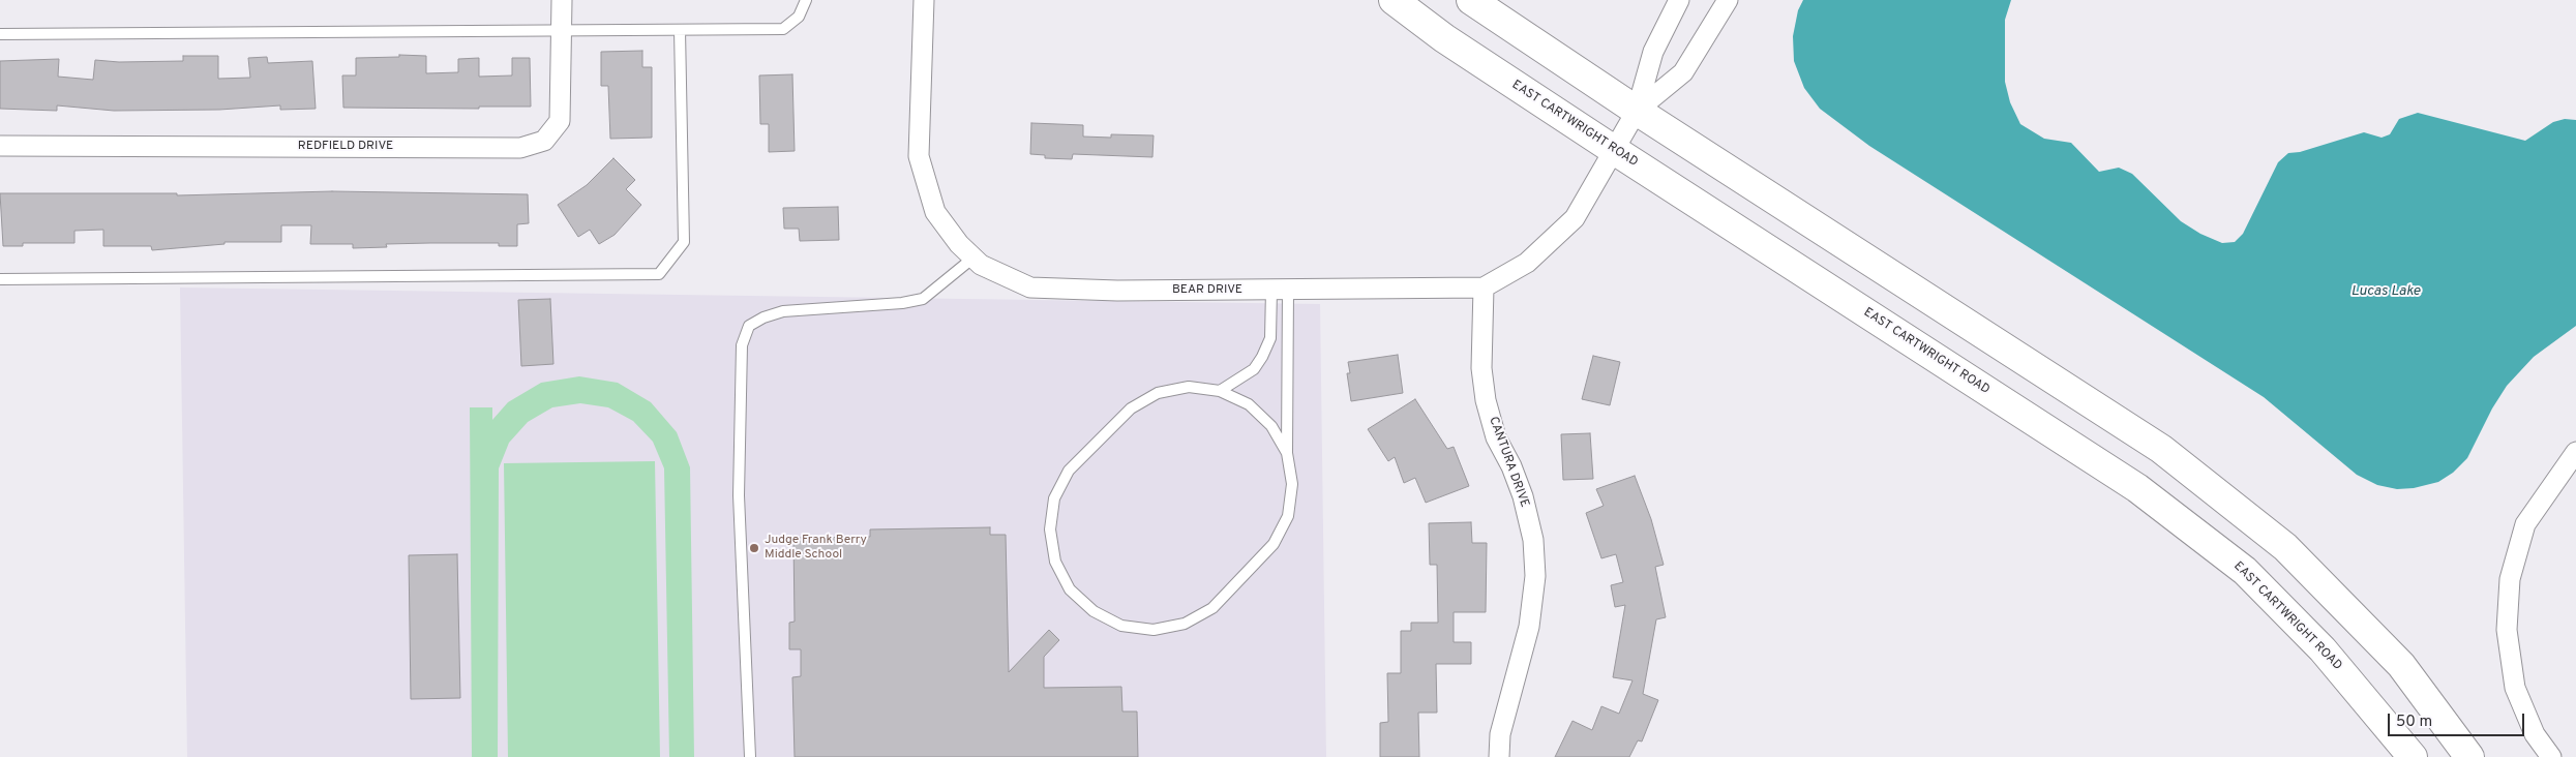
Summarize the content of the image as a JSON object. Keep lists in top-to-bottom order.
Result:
{
  "streets": {
    "main road": ["EAST CARTWRIGHT ROAD"],
    "street": ["REDFIELD DRIVE", "BEAR DRIVE", "CANTURA DRIVE"]
  },
  "crossings": [
    ["EAST CARTWRIGHT ROAD", "BEAR DRIVE"],
    ["BEAR DRIVE", "CANTURA DRIVE"]
  ],
  "water": ["Lucas Lake"],
  "places": ["Judge Frank Berry Middle School"],
  "scale_bar": "50 m"
}
